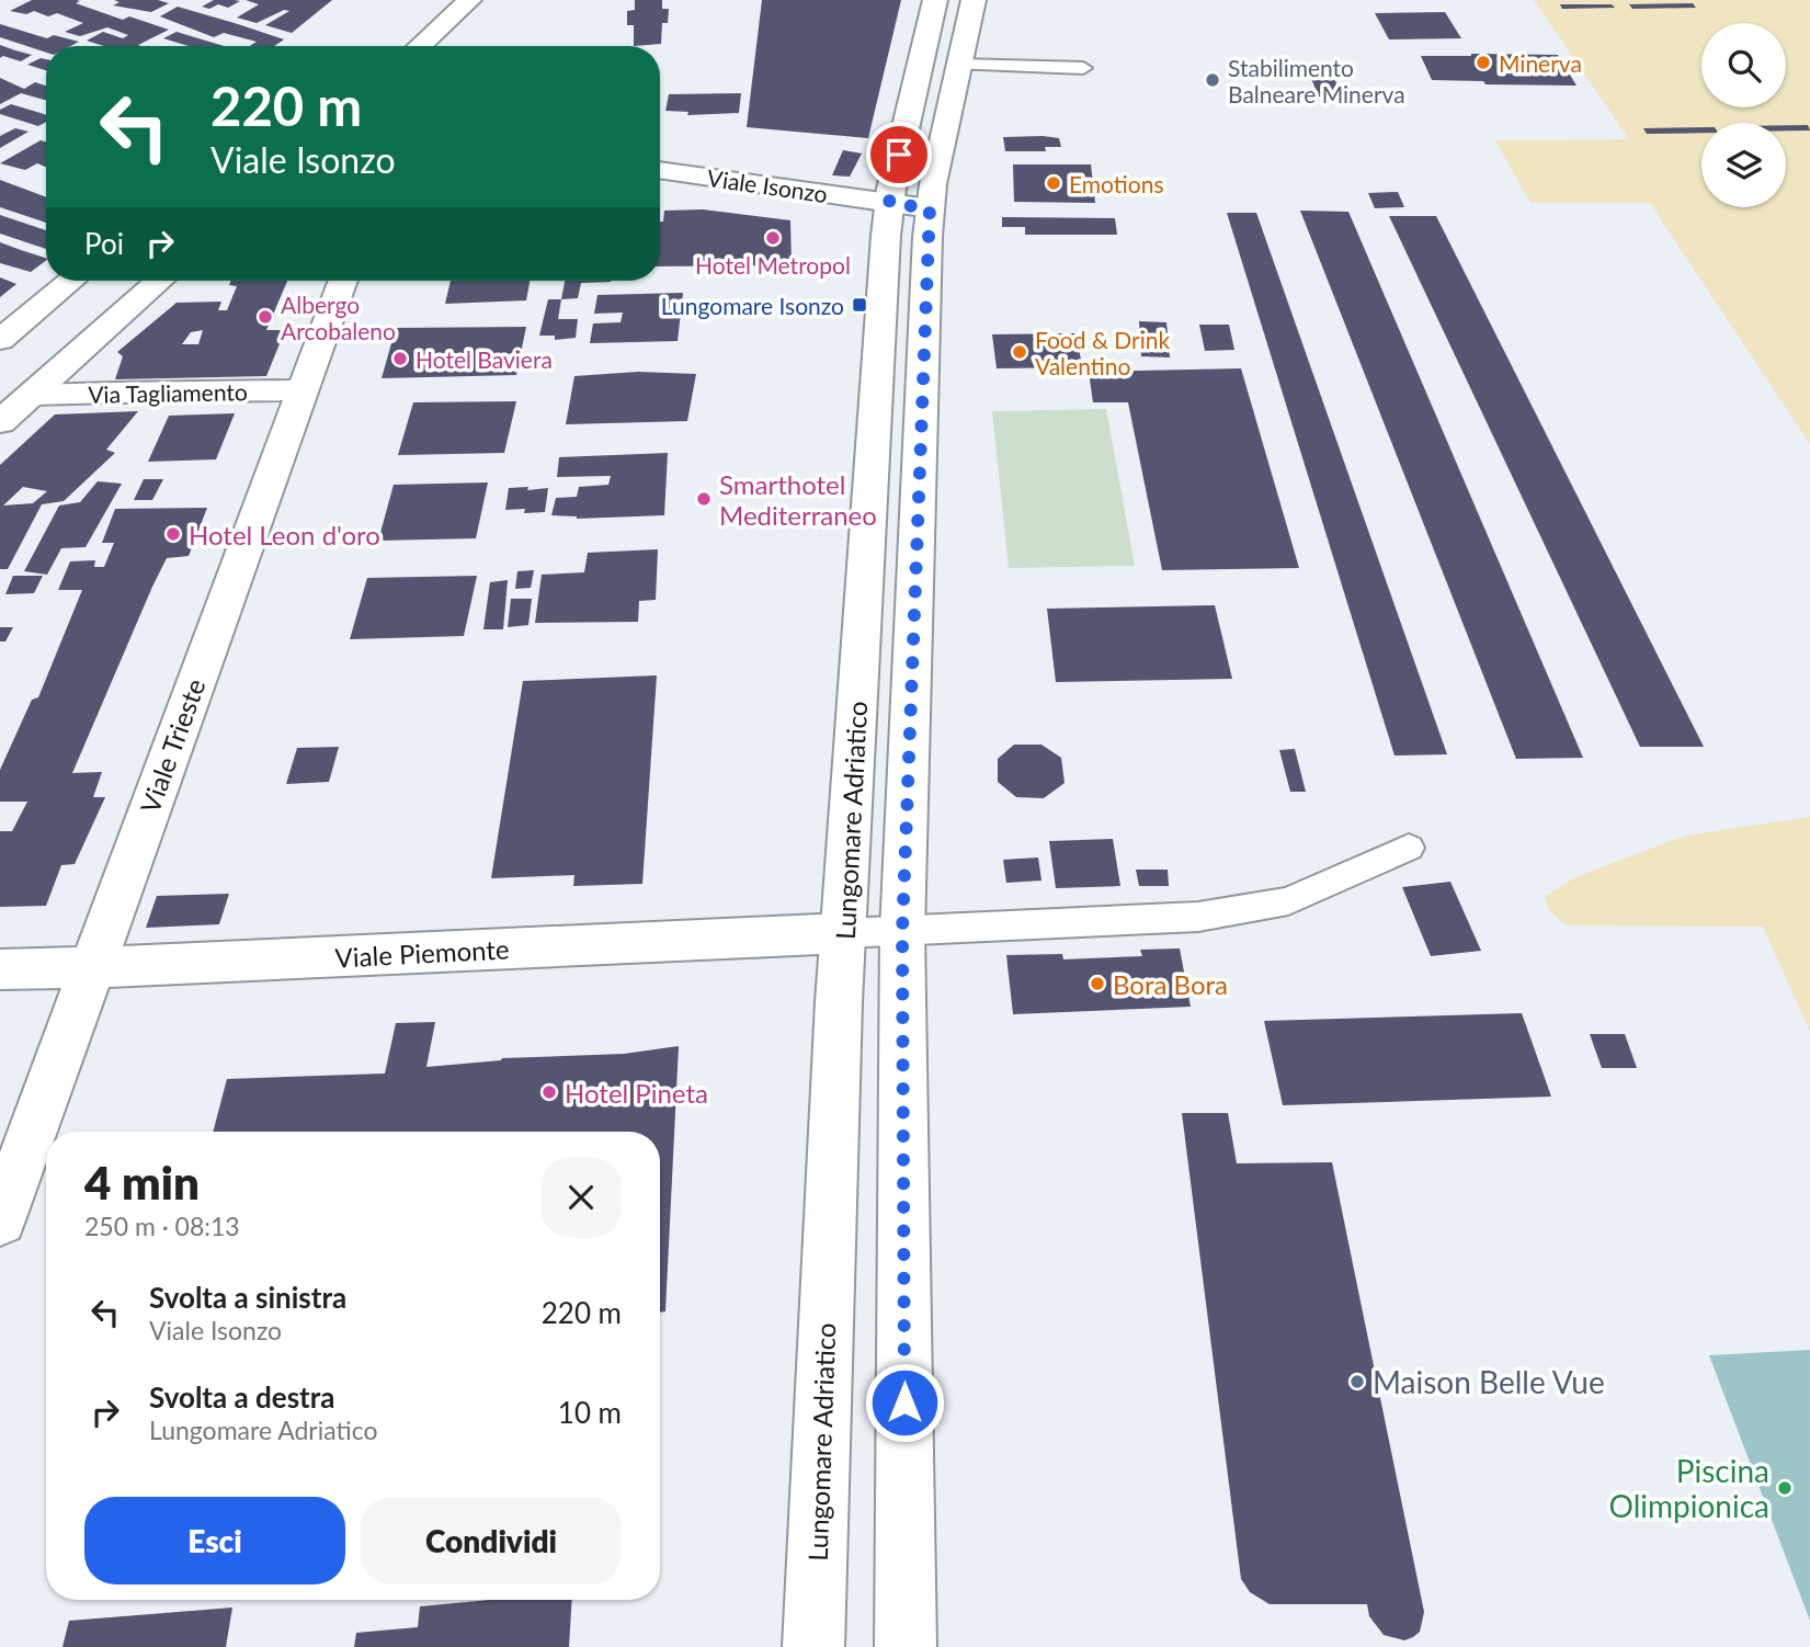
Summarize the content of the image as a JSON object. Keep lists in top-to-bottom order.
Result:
{
  "streets": {
    "street": [
      "Viale Isonzo",
      "Via Tagliamento",
      "Viale Trieste",
      "Lungomare Adriatico",
      "Viale Piemonte"
    ]
  },
  "crossings": [
    ["Viale Isonzo", "Lungomare Adriatico"],
    ["Via Tagliamento", "Viale Trieste"],
    ["Viale Trieste", "Viale Piemonte"],
    ["Lungomare Adriatico", "Viale Piemonte"]
  ],
  "places": {
    "other": [
      "Minerva",
      "Stabilimento Balneare Minerva",
      "Emotions",
      "Hotel Metropol",
      "Albergo Arcobaleno",
      "Food & Drink Valentino",
      "Hotel Baviera",
      "Smarthotel Mediterraneo",
      "Hotel Leon d'oro",
      "Bora Bora",
      "Hotel Pineta",
      "Maison Belle Vue",
      "Piscina Olimpionica"
    ],
    "transit": ["Lungomare Isonzo"]
  },
  "page": {
    "turn": ["220 m", "Viale Isonzo"],
    "then": "Poi",
    "heading": ["4 min", "250 m · 08:13"],
    "list": [
      {
        "name": "Svolta a sinistra",
        "note": "Viale Isonzo",
        "value": "220 m"
      },
      {
        "name": "Svolta a destra",
        "note": "Lungomare Adriatico",
        "value": "10 m"
      }
    ],
    "buttons": ["Esci", "Condividi"]
  }
}
